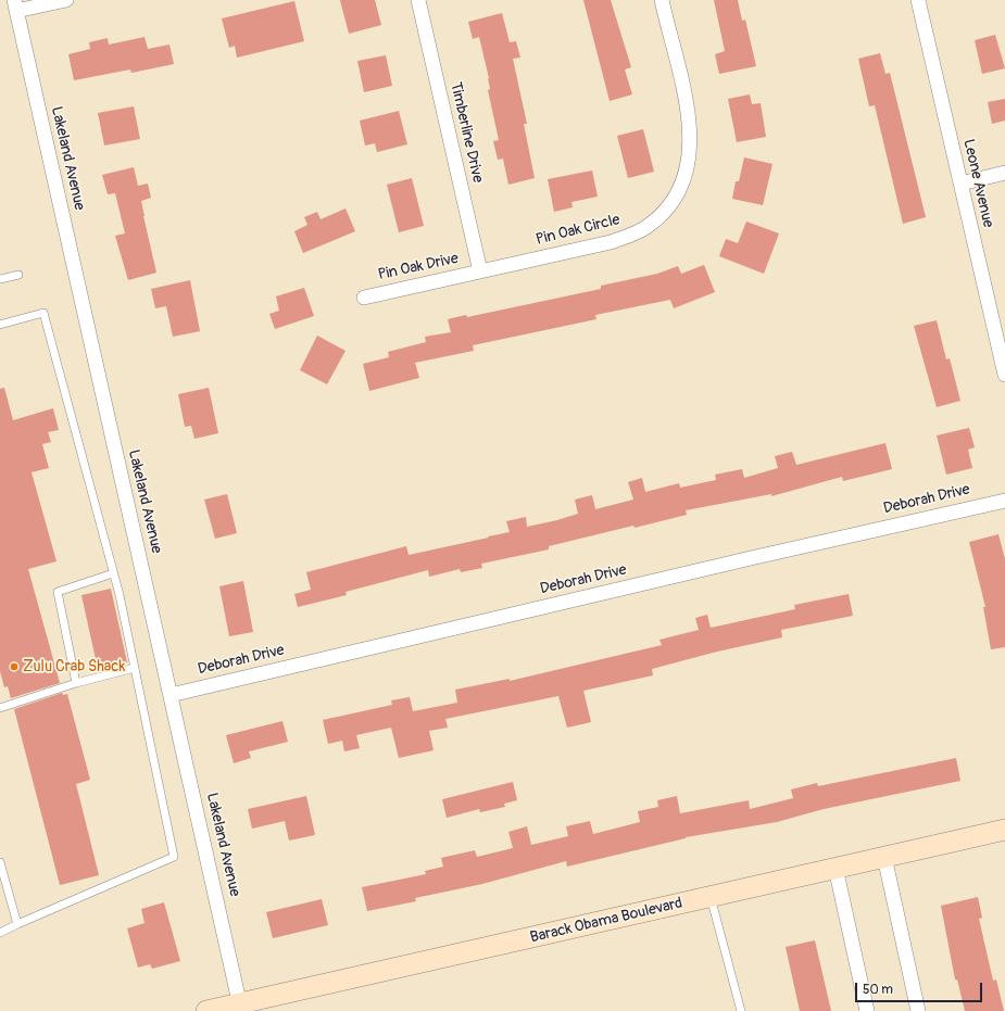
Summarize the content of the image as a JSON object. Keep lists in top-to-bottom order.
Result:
{
  "streets": {
    "main road": ["Barack Obama Boulevard"],
    "street": [
      "Timberline Drive",
      "Lakeland Avenue",
      "Leone Avenue",
      "Pin Oak Circle",
      "Pin Oak Drive",
      "Deborah Drive"
    ]
  },
  "crossings": [
    ["Timberline Drive", "Pin Oak Circle"],
    ["Timberline Drive", "Pin Oak Drive"],
    ["Lakeland Avenue", "Deborah Drive"],
    ["Lakeland Avenue", "Barack Obama Boulevard"],
    ["Pin Oak Circle", "Pin Oak Drive"]
  ],
  "places": ["Zulu Crab Shack"],
  "scale_bar": "50 m"
}
